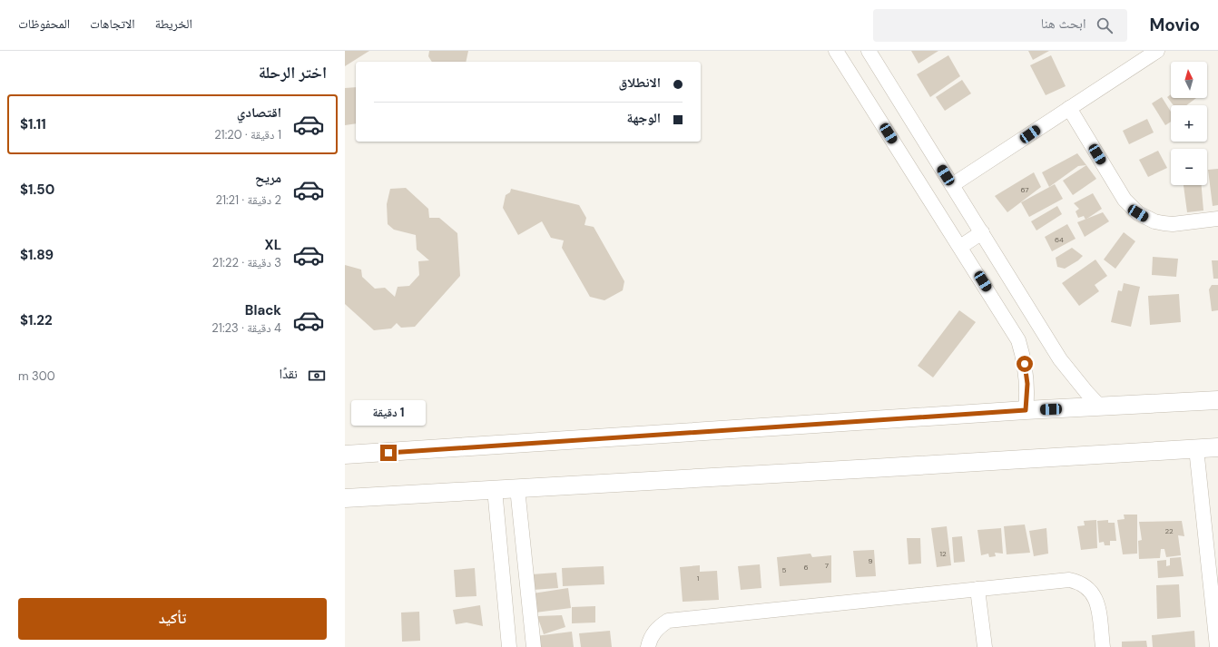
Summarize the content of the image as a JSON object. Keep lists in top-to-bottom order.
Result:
{
  "house_numbers": [
    "67",
    "64",
    "22",
    "12",
    "9",
    "7",
    "6",
    "5",
    "1"
  ],
  "north": "top",
  "page": {
    "header": "Movio",
    "search": "ابحث هنا",
    "nav": ["الخريطة", "الاتجاهات", "المحفوظات"],
    "heading": "اختر الرحلة",
    "map_buttons": ["+", "−"],
    "banner": ["الانطلاق", "الوجهة"],
    "list": [
      {
        "name": "اقتصادي",
        "note": "1 دقيقة · 21:20",
        "value": "$1.11"
      },
      {
        "name": "مريح",
        "note": "2 دقيقة · 21:21",
        "value": "$1.50"
      },
      {
        "name": "XL",
        "note": "3 دقيقة · 21:22",
        "value": "$1.89"
      },
      {
        "name": "Black",
        "note": "4 دقيقة · 21:23",
        "value": "$1.22"
      }
    ],
    "pay": ["نقدًا", "300 m"],
    "bubble": "1 دقيقة",
    "buttons": "تأكيد"
  }
}
